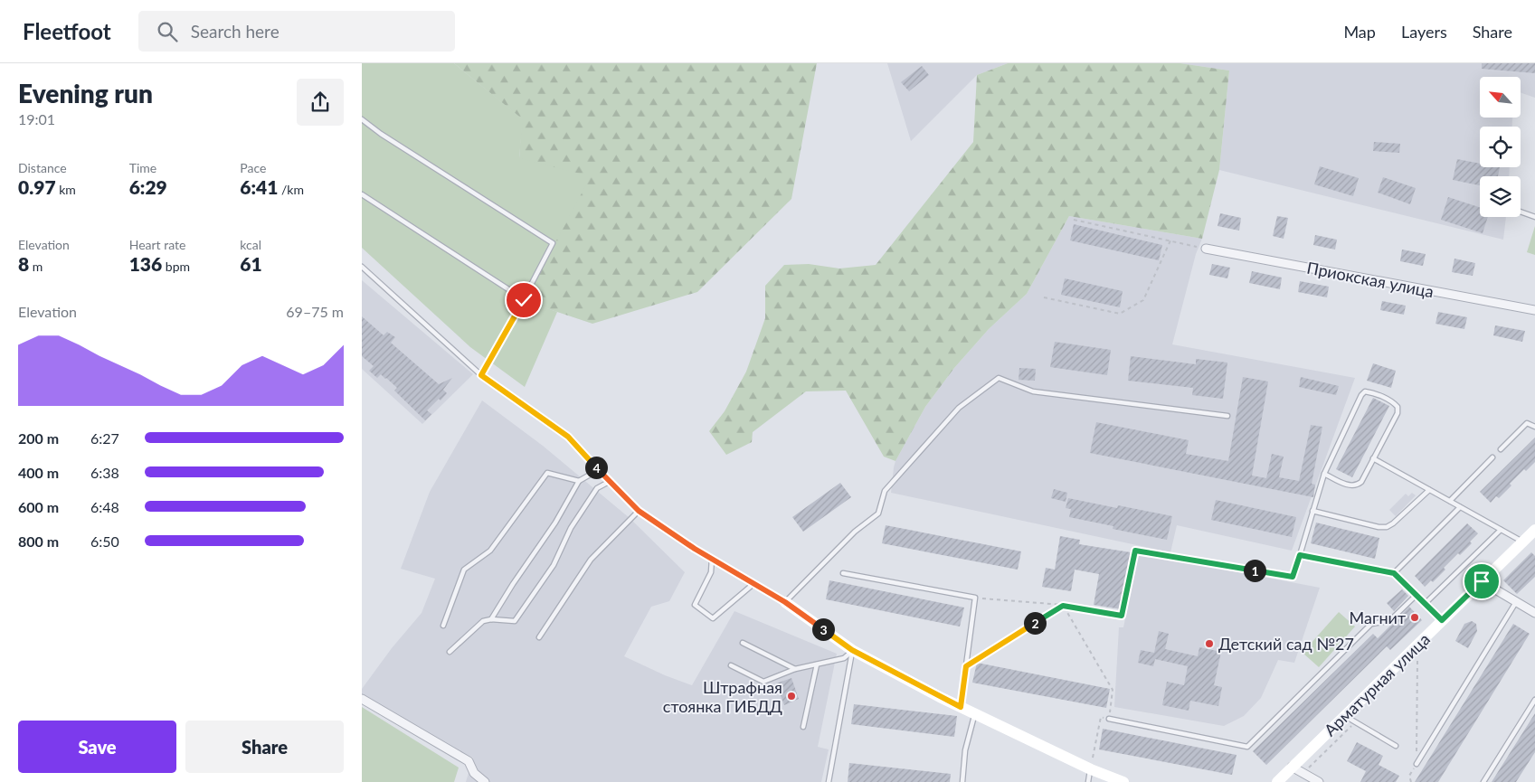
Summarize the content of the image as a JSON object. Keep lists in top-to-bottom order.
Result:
{
  "streets": {
    "street": ["Приокская улица", "Арматурная улица"]
  },
  "places": ["Магнит", "Детский сад №27", "Штрафная стоянка ГИБДД"],
  "north": "top left",
  "page": {
    "header": "Fleetfoot",
    "search": "Search here",
    "nav": ["Map", "Layers", "Share"],
    "heading": ["Evening run", "19:01"],
    "stats": [
      ["Distance", "0.97 km"],
      ["Time", "6:29"],
      ["Pace", "6:41 /km"],
      ["Elevation", "8 m"],
      ["Heart rate", "136 bpm"],
      ["kcal", "61"]
    ],
    "chart": ["Elevation", "69–75 m"],
    "list": [
      {
        "name": "200 m",
        "note": "6:27"
      },
      {
        "name": "400 m",
        "note": "6:38"
      },
      {
        "name": "600 m",
        "note": "6:48"
      },
      {
        "name": "800 m",
        "note": "6:50"
      }
    ],
    "pins": [
      "4",
      "1",
      "2",
      "3"
    ],
    "buttons": ["Save", "Share"]
  }
}
